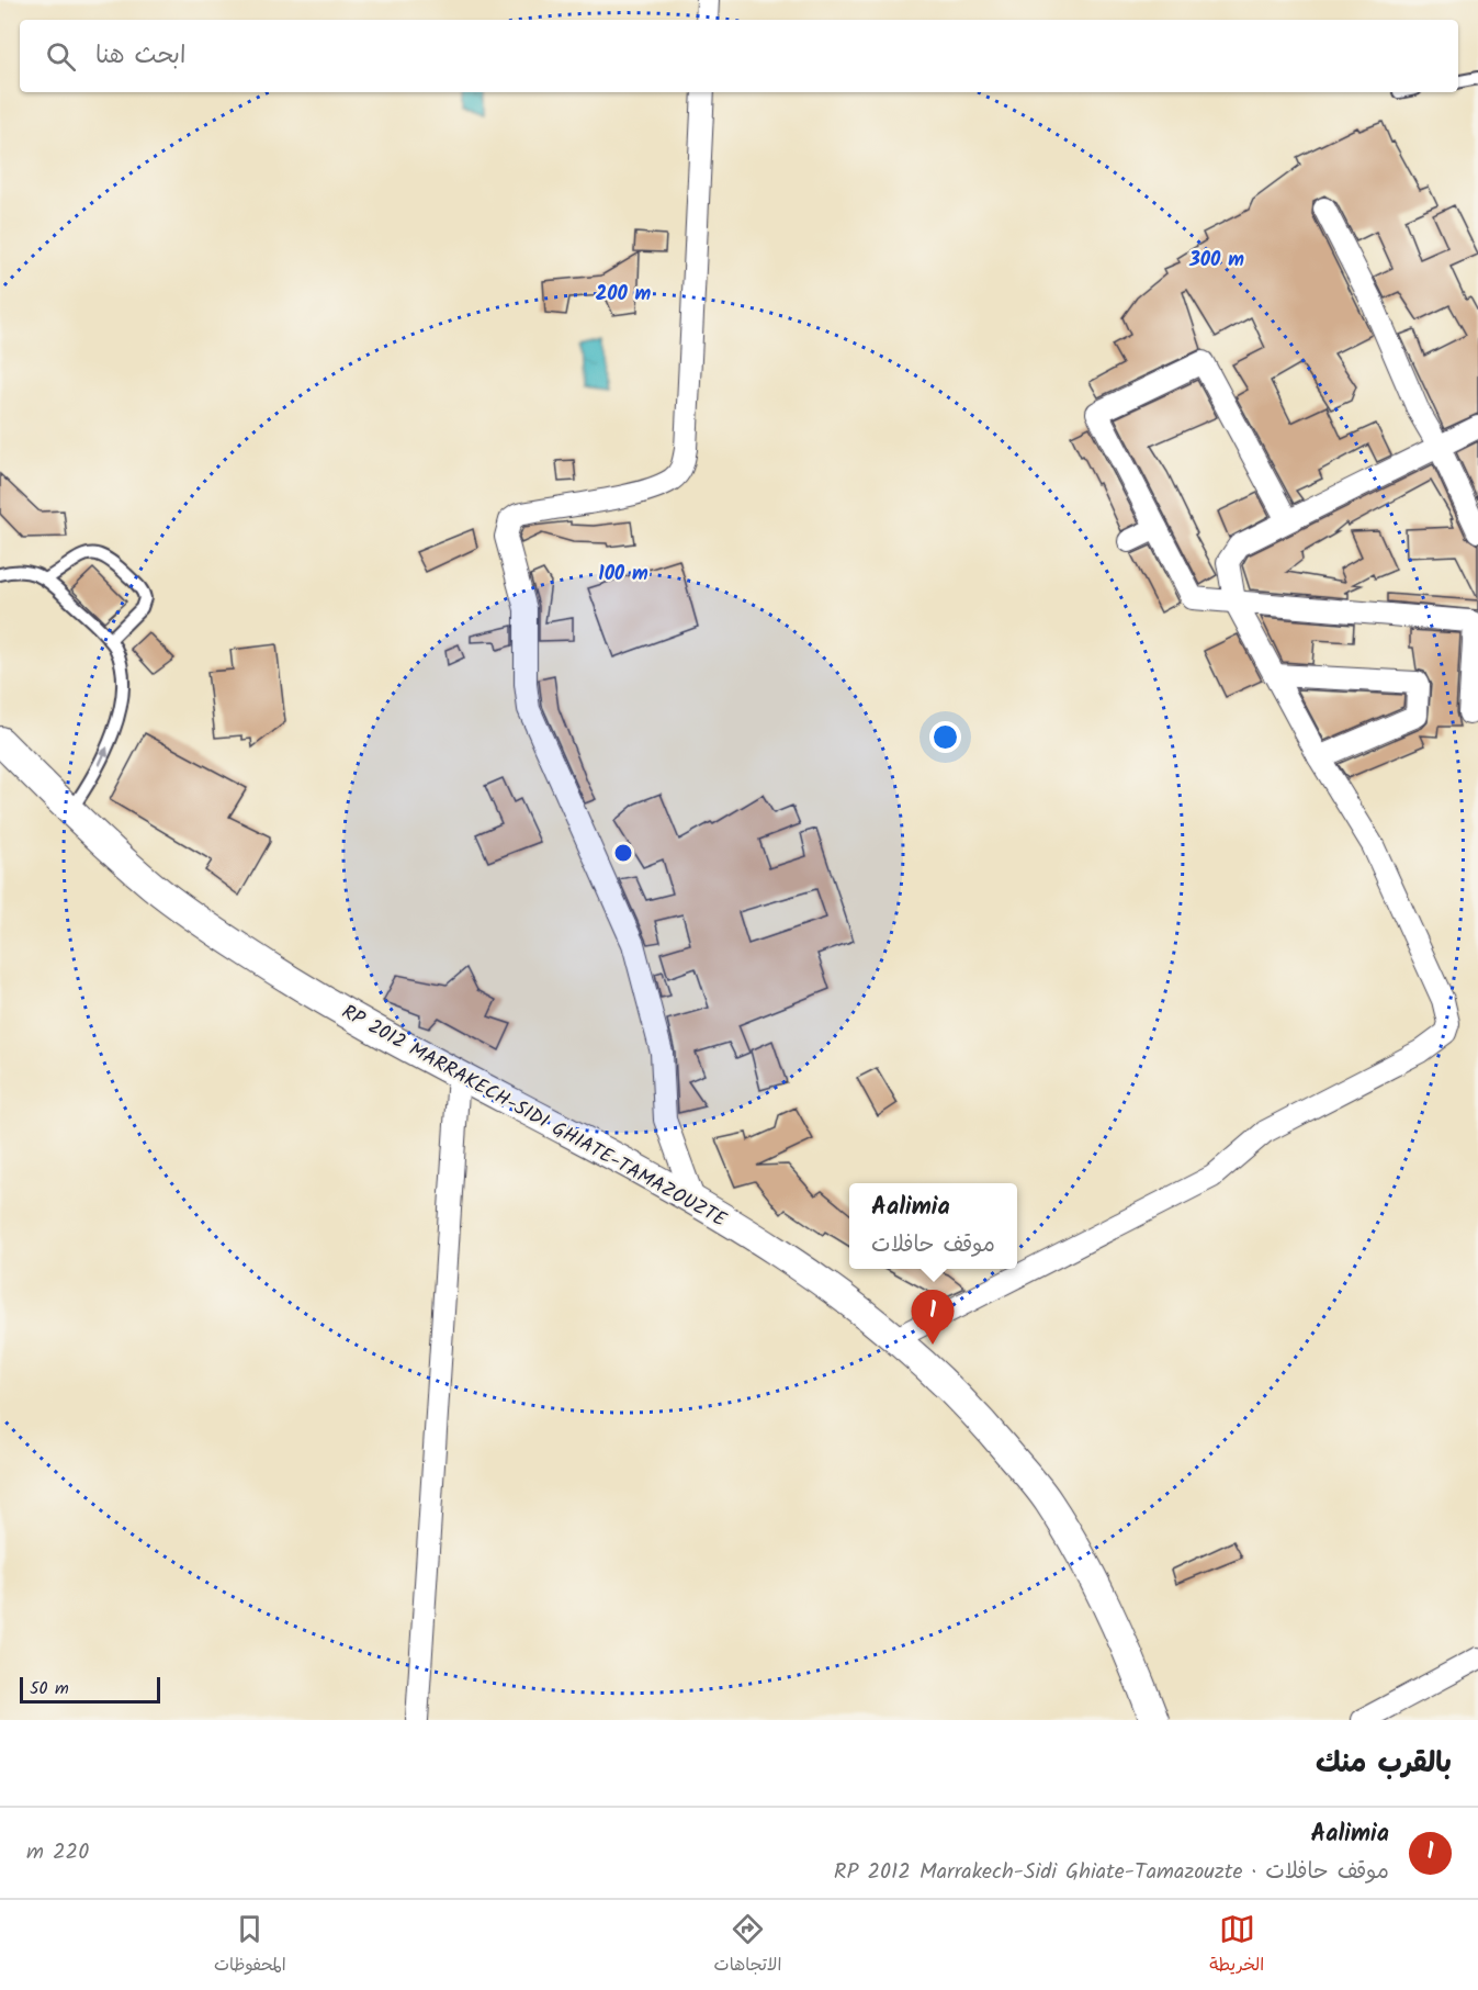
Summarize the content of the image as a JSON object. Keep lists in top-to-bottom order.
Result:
{
  "streets": {
    "street": ["RP 2012 MARRAKECH-SIDI GHIATE-TAMAZOUZTE"]
  },
  "scale_bar": "50 m",
  "page": {
    "search": "ابحث هنا",
    "popup": ["Aalimia", "موقف حافلات"],
    "pins": "1",
    "scale": "50 m",
    "heading": "بالقرب منك",
    "list": [
      {
        "mark": "1",
        "name": "Aalimia",
        "note": "موقف حافلات · RP 2012 Marrakech-Sidi Ghiate-Tamazouzte",
        "value": "220 m"
      }
    ],
    "nav": ["الخريطة", "الاتجاهات", "المحفوظات"]
  },
  "rings": ["300 m", "200 m", "100 m"]
}
